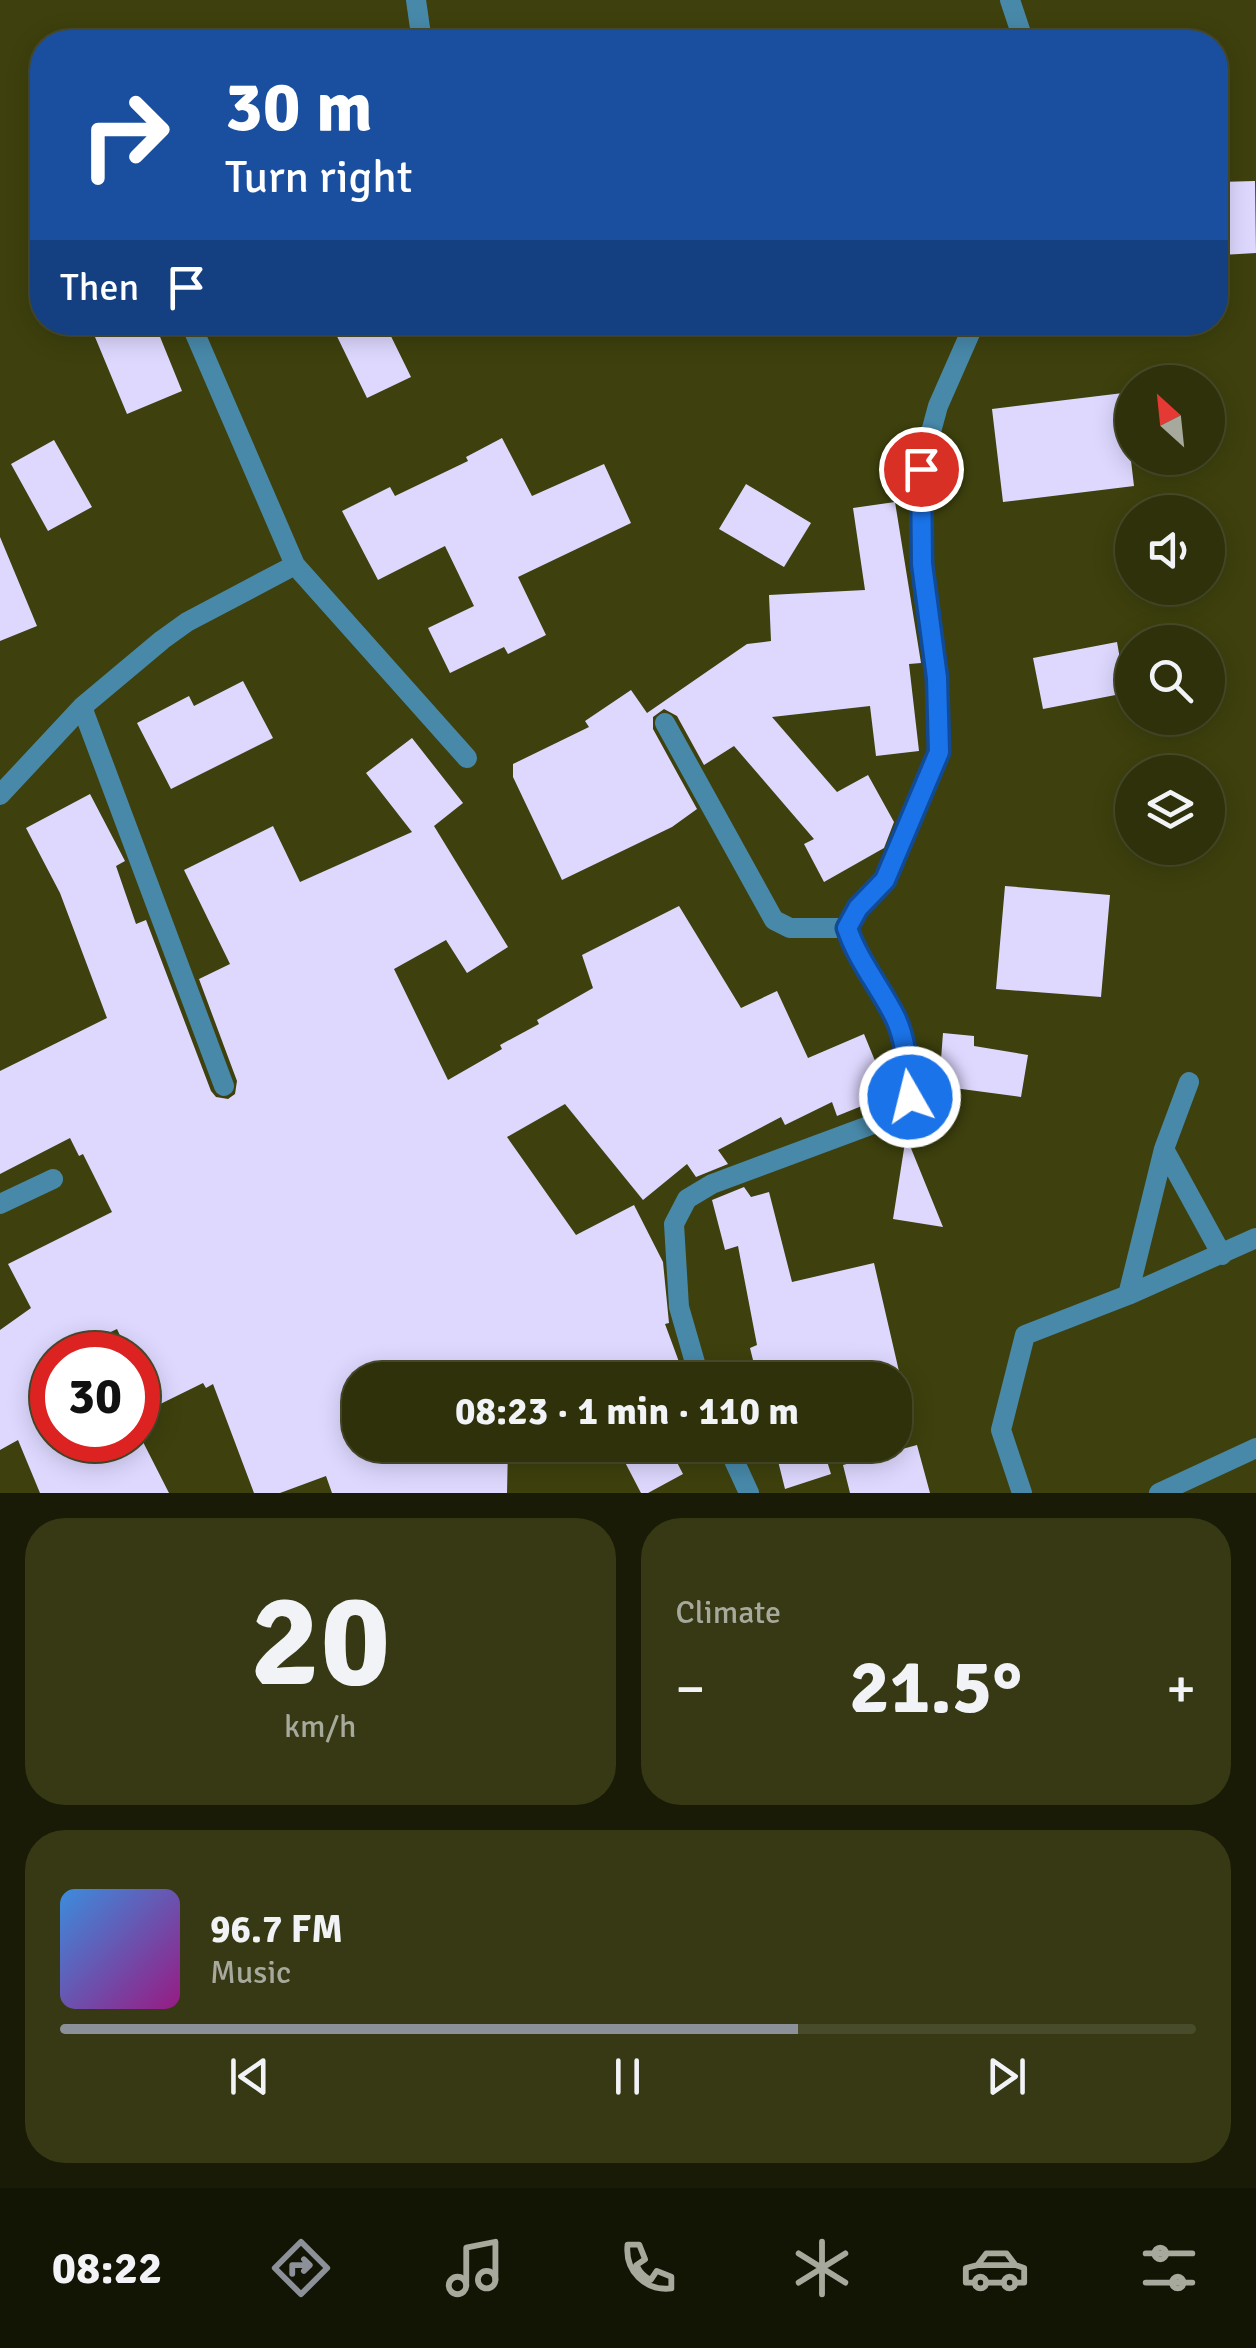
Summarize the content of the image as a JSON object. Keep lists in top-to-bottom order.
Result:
{
  "north": "top left",
  "page": {
    "turn": ["30 m", "Turn right"],
    "then": "Then",
    "limit": "30",
    "trip": "08:23 · 1 min · 110 m",
    "tile": [
      ["20", "km/h"],
      "Climate"
    ],
    "heat": ["−", "21.5°", "+"],
    "song": ["96.7 FM", "Music"],
    "tabs": "08:22"
  }
}
